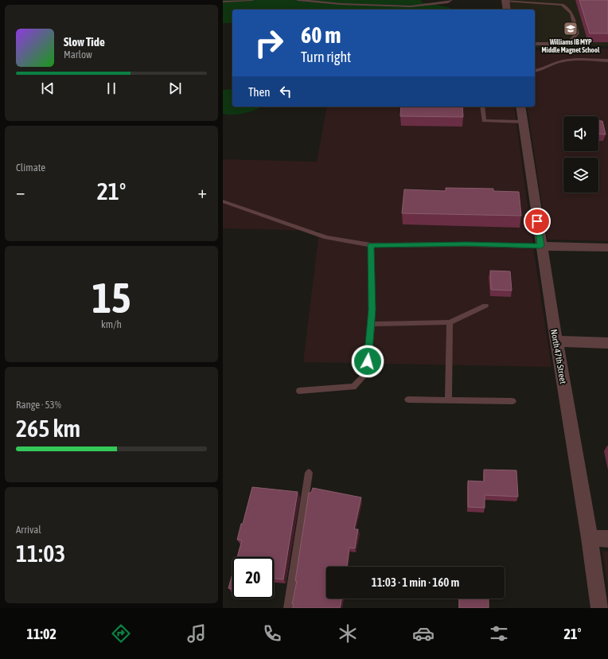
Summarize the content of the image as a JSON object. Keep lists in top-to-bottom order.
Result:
{
  "streets": {
    "street": ["North 47th Street"]
  },
  "places": {
    "school or university": ["Williams IB MYP Middle Magnet School"]
  },
  "page": {
    "turn": ["60 m", "Turn right"],
    "song": ["Slow Tide", "Marlow"],
    "then": "Then",
    "tile": [
      "Climate",
      ["15", "km/h"],
      ["Range · 53%", "265 km"],
      ["Arrival", "11:03"]
    ],
    "heat": ["−", "21°", "+"],
    "limit": "20",
    "trip": "11:03 · 1 min · 160 m",
    "tabs": ["11:02", "21°"]
  }
}
